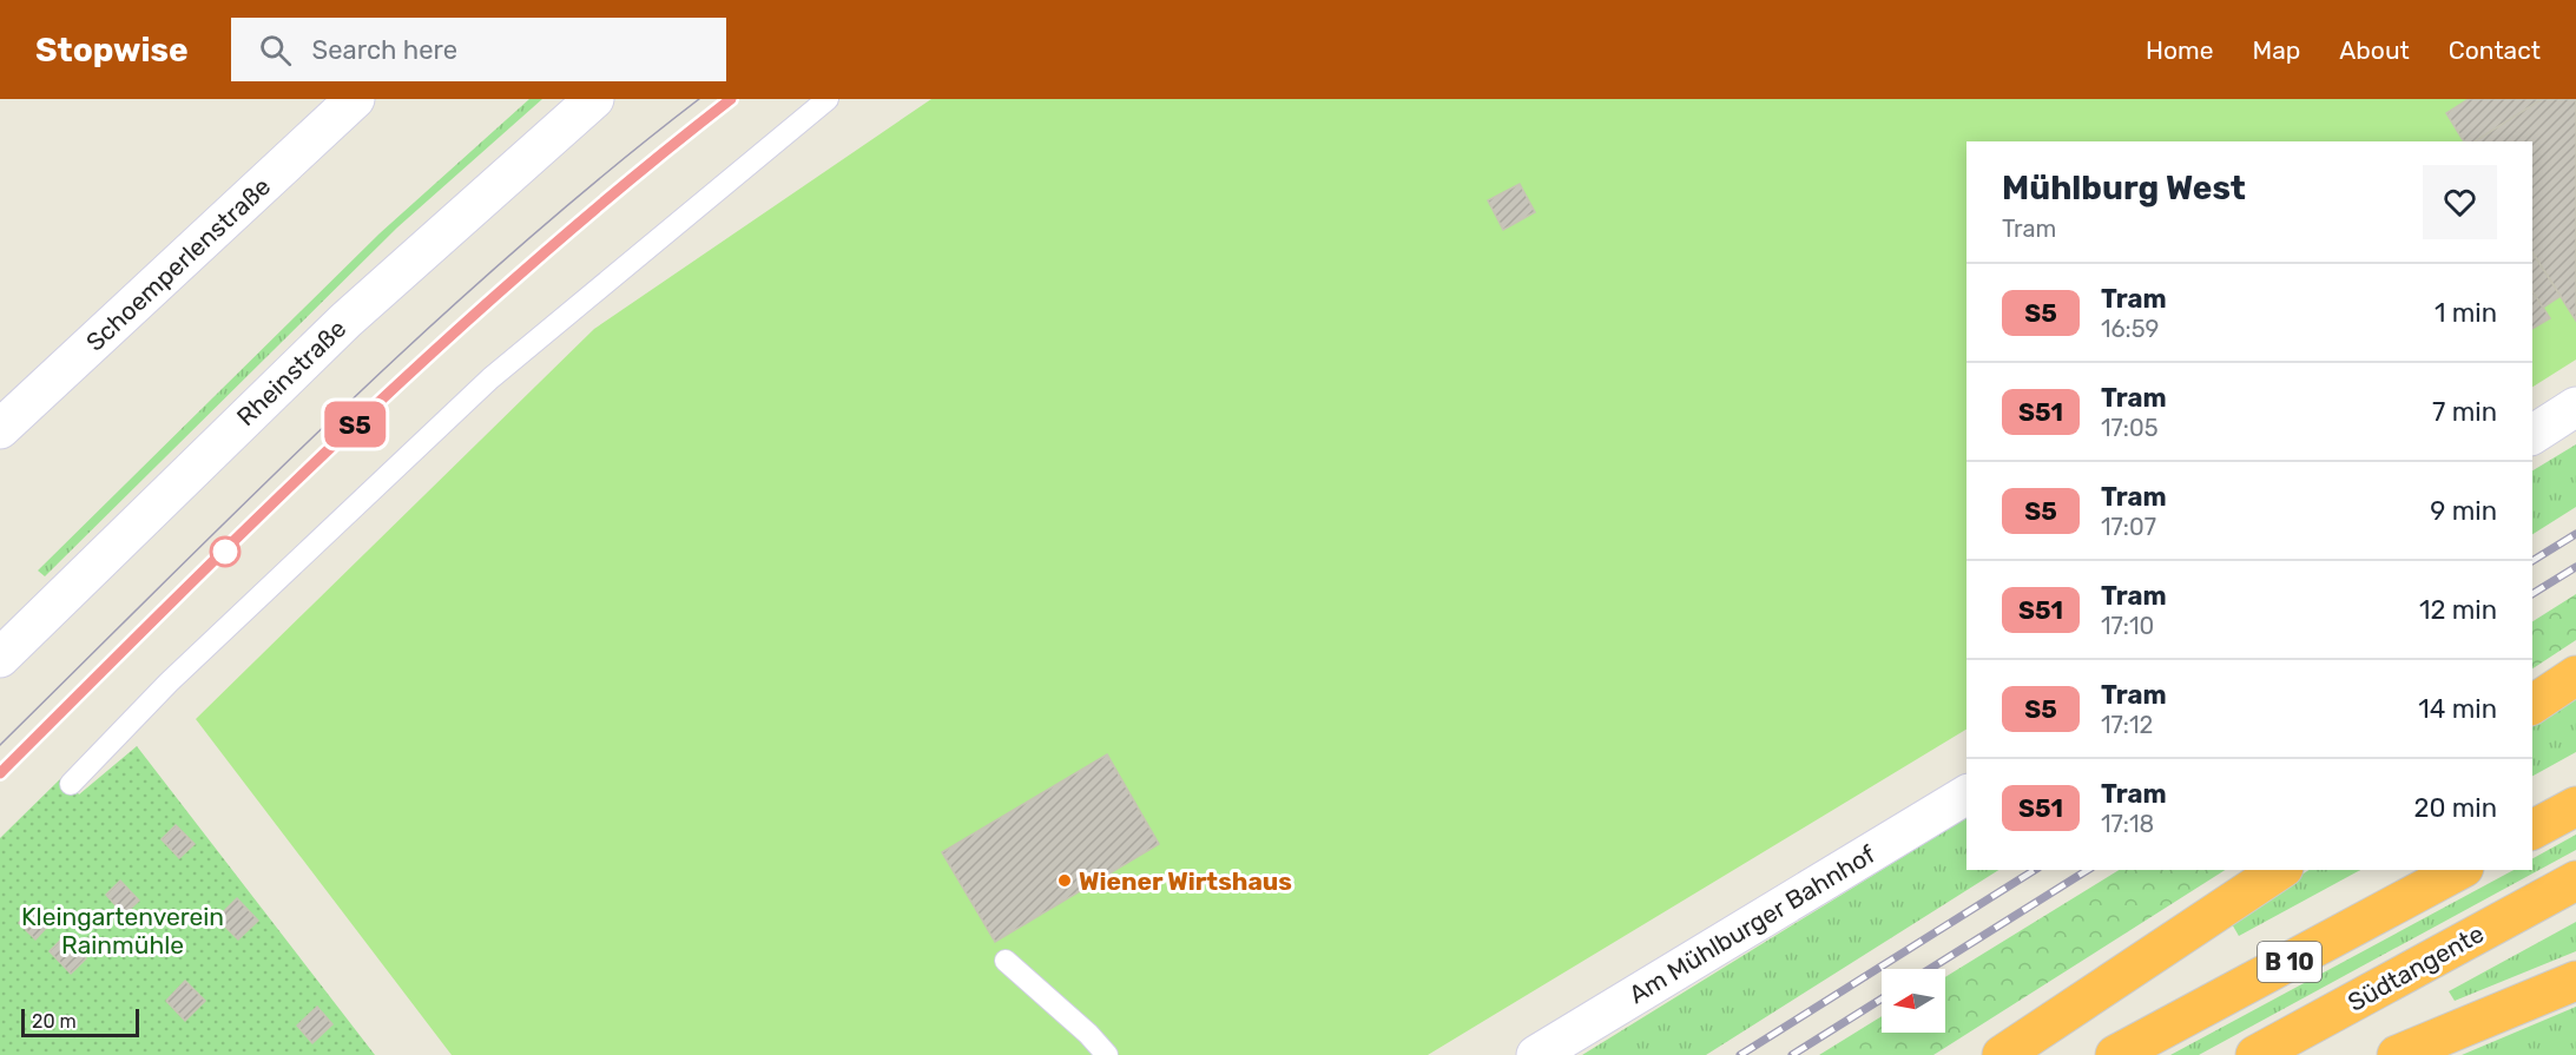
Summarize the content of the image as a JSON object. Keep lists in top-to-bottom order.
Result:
{
  "streets": {
    "highway": ["B 10", "Südtangente"],
    "street": ["Schoemperlenstraße", "Rheinstraße", "Am Mühlburger Bahnhof"]
  },
  "parks": ["Kleingartenverein Rainmühle"],
  "places": ["Wiener Wirtshaus"],
  "lines": ["tram line S5"],
  "scale_bar": "20 m",
  "north": "left",
  "page": {
    "header": "Stopwise",
    "search": "Search here",
    "nav": [
      "Home",
      "Map",
      "About",
      "Contact"
    ],
    "on_map": "S5",
    "heading": ["Mühlburg West", "Tram"],
    "list": [
      {
        "mark": "S5",
        "name": "Tram",
        "note": "16:59",
        "value": "1 min"
      },
      {
        "mark": "S51",
        "name": "Tram",
        "note": "17:05",
        "value": "7 min"
      },
      {
        "mark": "S5",
        "name": "Tram",
        "note": "17:07",
        "value": "9 min"
      },
      {
        "mark": "S51",
        "name": "Tram",
        "note": "17:10",
        "value": "12 min"
      },
      {
        "mark": "S5",
        "name": "Tram",
        "note": "17:12",
        "value": "14 min"
      },
      {
        "mark": "S51",
        "name": "Tram",
        "note": "17:18",
        "value": "20 min"
      }
    ],
    "scale": "20 m"
  }
}
